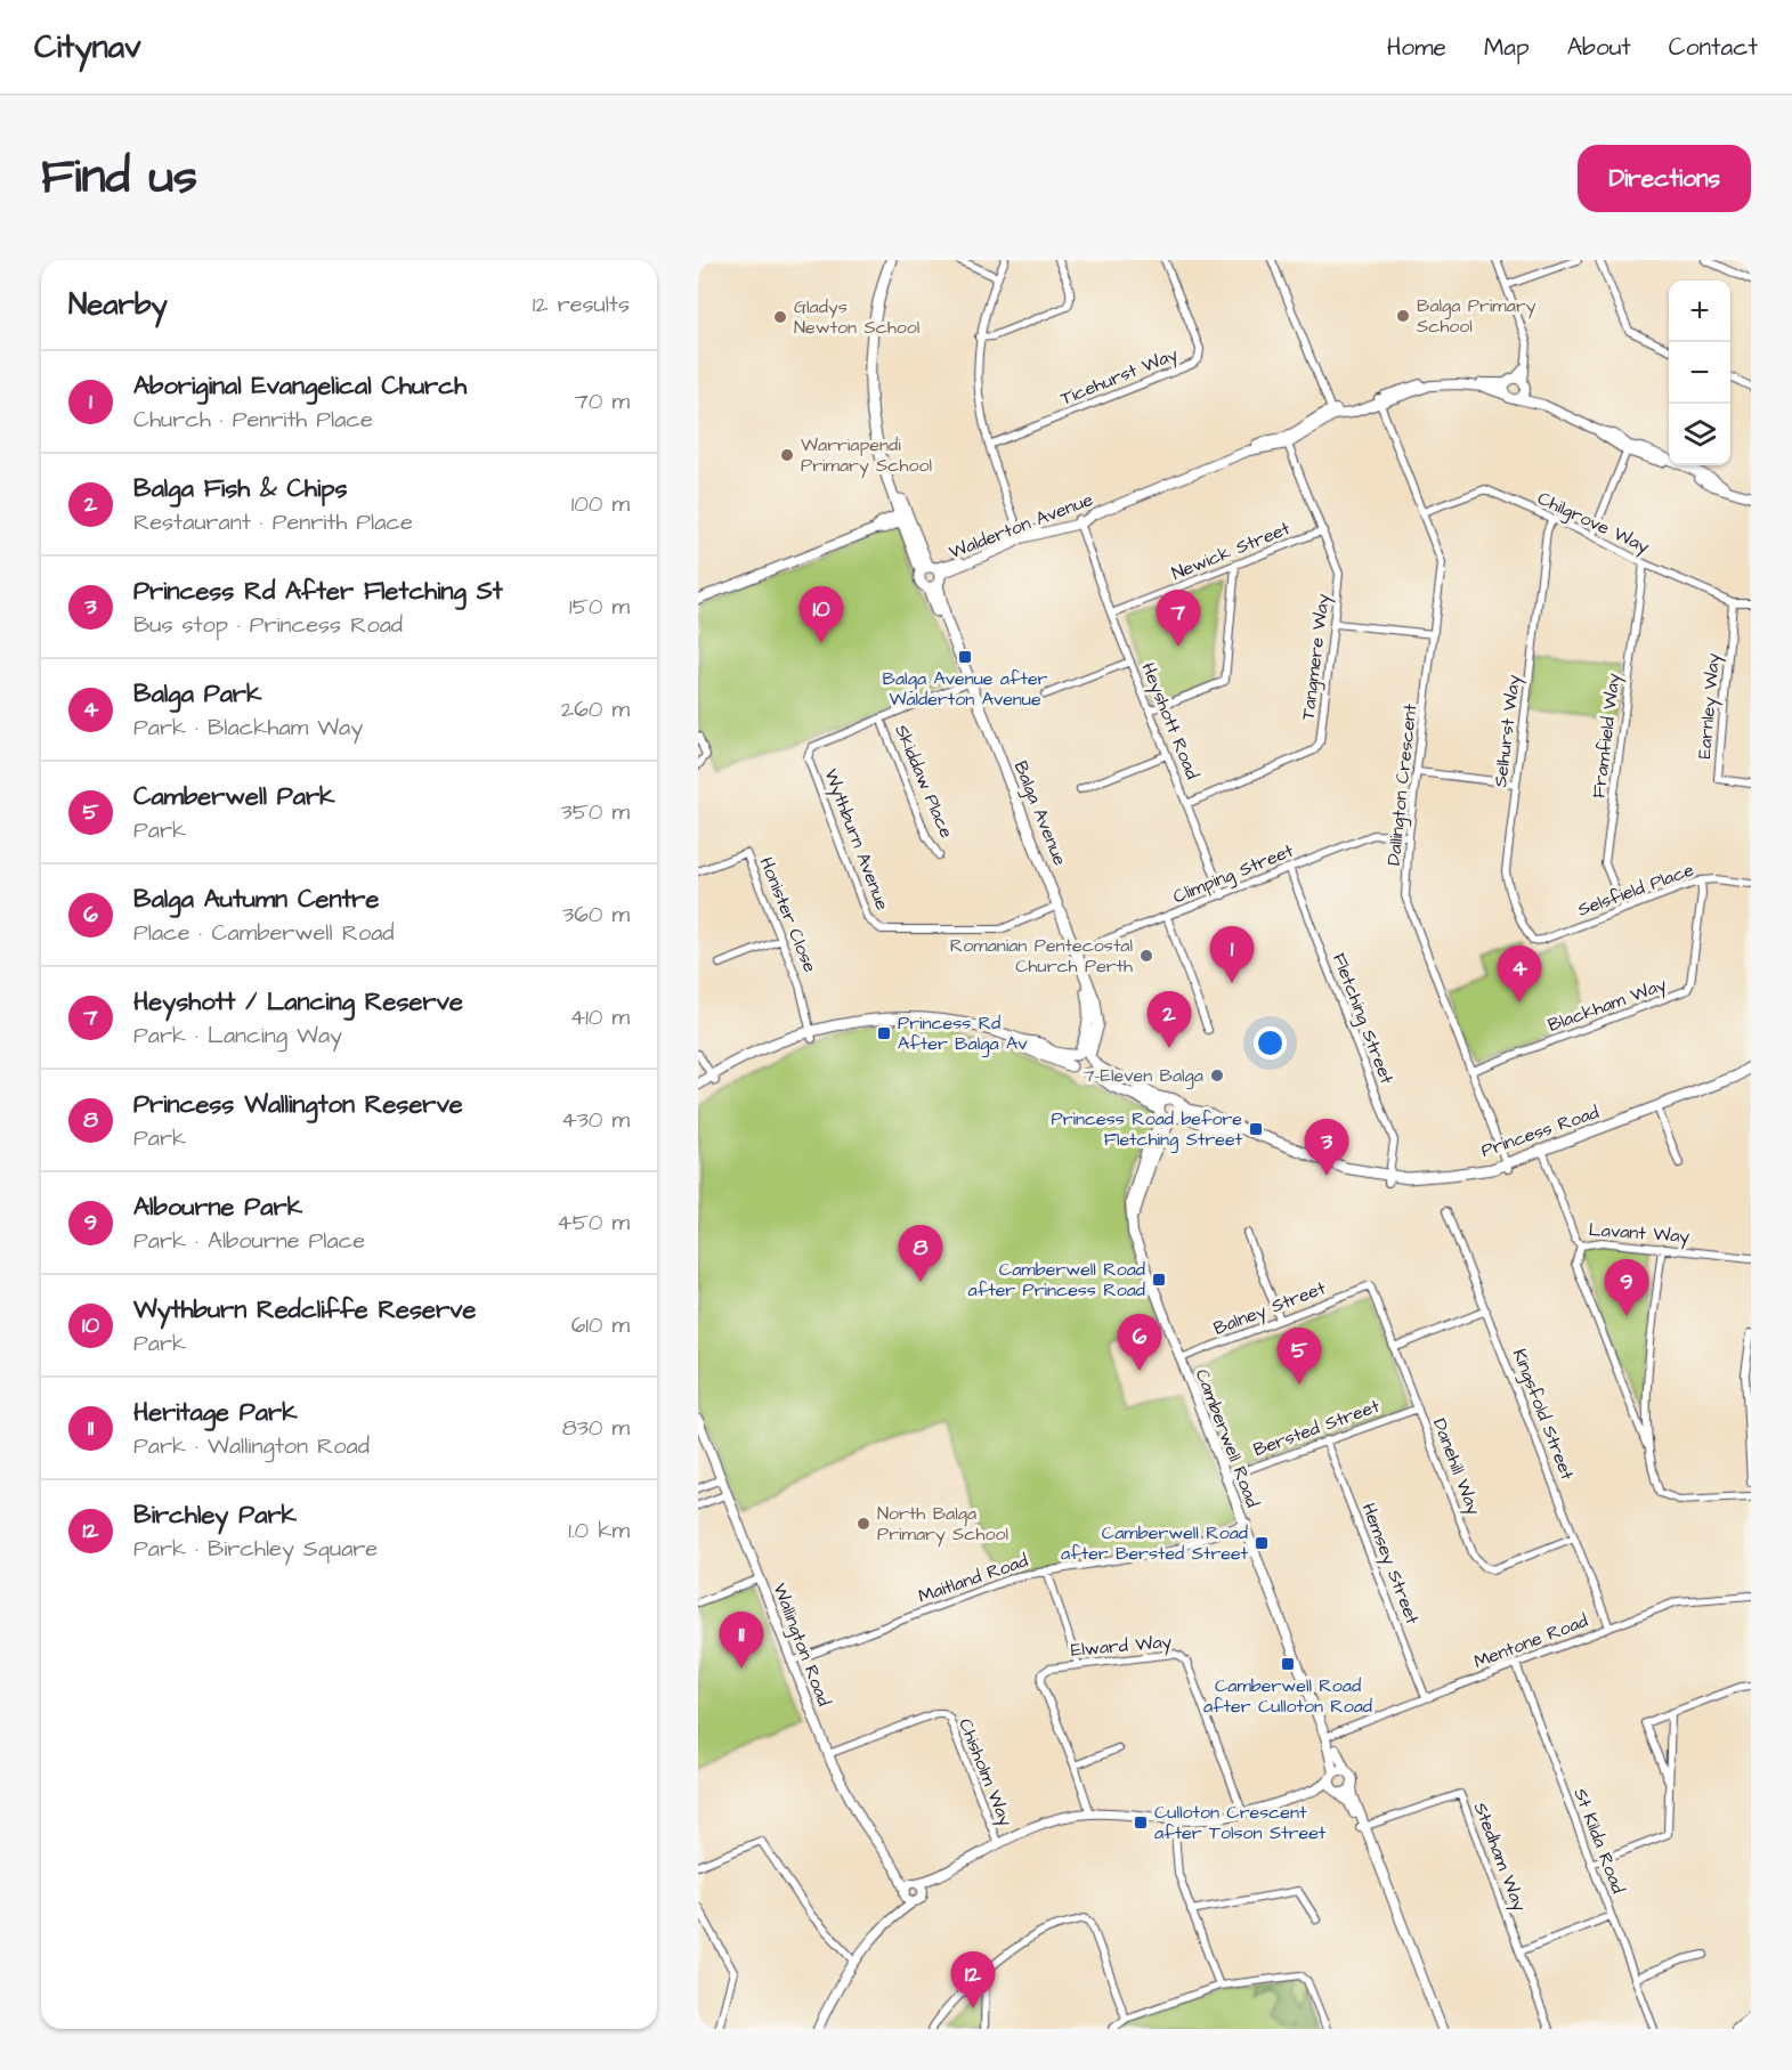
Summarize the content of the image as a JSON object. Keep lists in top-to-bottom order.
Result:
{
  "streets": {
    "main road": ["Balga Avenue", "Princess Road"],
    "street": [
      "Ticehurst Way",
      "Chilgrove Way",
      "Walderton Avenue",
      "Newick Street",
      "Tangmere Way",
      "Earnley Way",
      "Heyshott Road",
      "Selhurst Way",
      "Framfield Way",
      "Skiddaw Place",
      "Dallington Crescent",
      "Wythburn Avenue",
      "Climping Street",
      "Selsfield Place",
      "Honister Close",
      "Blackham Way",
      "Fletching Street",
      "Lavant Way",
      "Balney Street",
      "Kingsfold Street",
      "Bersted Street",
      "Camberwell Road",
      "Danehill Way",
      "Hemsey Street",
      "Maitland Road",
      "Mentone Road",
      "Wallington Road",
      "Elward Way",
      "Chisholm Way",
      "St Kilda Road",
      "Stedham Way"
    ]
  },
  "crossings": [
    ["Chilgrove Way", "Earnley Way"],
    ["Chilgrove Way", "Selhurst Way"],
    ["Chilgrove Way", "Framfield Way"],
    ["Chilgrove Way", "Dallington Crescent"],
    ["Walderton Avenue", "Tangmere Way"],
    ["Walderton Avenue", "Heyshott Road"],
    ["Walderton Avenue", "Dallington Crescent"],
    ["Walderton Avenue", "Balga Avenue"],
    ["Newick Street", "Tangmere Way"],
    ["Newick Street", "Heyshott Road"],
    ["Tangmere Way", "Heyshott Road"],
    ["Heyshott Road", "Climping Street"],
    ["Selhurst Way", "Selsfield Place"],
    ["Framfield Way", "Selsfield Place"],
    ["Skiddaw Place", "Wythburn Avenue"],
    ["Dallington Crescent", "Climping Street"],
    ["Dallington Crescent", "Blackham Way"],
    ["Dallington Crescent", "Princess Road"],
    ["Balga Avenue", "Wythburn Avenue"],
    ["Balga Avenue", "Climping Street"],
    ["Climping Street", "Fletching Street"],
    ["Selsfield Place", "Blackham Way"],
    ["Fletching Street", "Princess Road"],
    ["Princess Road", "Lavant Way"],
    ["Princess Road", "Camberwell Road"],
    ["Balney Street", "Camberwell Road"],
    ["Balney Street", "Danehill Way"],
    ["Kingsfold Street", "Danehill Way"],
    ["Kingsfold Street", "Mentone Road"],
    ["Bersted Street", "Camberwell Road"],
    ["Bersted Street", "Danehill Way"],
    ["Bersted Street", "Hemsey Street"],
    ["Camberwell Road", "Maitland Road"],
    ["Camberwell Road", "Mentone Road"],
    ["Hemsey Street", "Mentone Road"],
    ["Maitland Road", "Wallington Road"],
    ["Mentone Road", "St Kilda Road"],
    ["Wallington Road", "Chisholm Way"]
  ],
  "places": {
    "other": [
      "Balga Primary School",
      "Gladys Newton School",
      "Warriapendi Primary School",
      "Romanian Pentecostal Church Perth",
      "7-Eleven Balga",
      "North Balga Primary School"
    ],
    "transit": [
      "Balga Avenue after Walderton Avenue",
      "Princess Rd After Balga Av",
      "Princess Road before Fletching Street",
      "Camberwell Road after Princess Road",
      "Camberwell Road after Bersted Street",
      "Camberwell Road after Culloton Road",
      "Culloton Crescent after Tolson Street"
    ]
  },
  "page": {
    "header": "Citynav",
    "nav": [
      "Home",
      "Map",
      "About",
      "Contact"
    ],
    "title": "Find us",
    "buttons": "Directions",
    "heading": ["Nearby", "12 results"],
    "map_buttons": ["+", "−"],
    "list": [
      {
        "mark": "1",
        "name": "Aboriginal Evangelical Church",
        "note": "Church · Penrith Place",
        "value": "70 m"
      },
      {
        "mark": "2",
        "name": "Balga Fish & Chips",
        "note": "Restaurant · Penrith Place",
        "value": "100 m"
      },
      {
        "mark": "3",
        "name": "Princess Rd After Fletching St",
        "note": "Bus stop · Princess Road",
        "value": "150 m"
      },
      {
        "mark": "4",
        "name": "Balga Park",
        "note": "Park · Blackham Way",
        "value": "260 m"
      },
      {
        "mark": "5",
        "name": "Camberwell Park",
        "note": "Park",
        "value": "350 m"
      },
      {
        "mark": "6",
        "name": "Balga Autumn Centre",
        "note": "Place · Camberwell Road",
        "value": "360 m"
      },
      {
        "mark": "7",
        "name": "Heyshott / Lancing Reserve",
        "note": "Park · Lancing Way",
        "value": "410 m"
      },
      {
        "mark": "8",
        "name": "Princess Wallington Reserve",
        "note": "Park",
        "value": "430 m"
      },
      {
        "mark": "9",
        "name": "Albourne Park",
        "note": "Park · Albourne Place",
        "value": "450 m"
      },
      {
        "mark": "10",
        "name": "Wythburn Redcliffe Reserve",
        "note": "Park",
        "value": "610 m"
      },
      {
        "mark": "11",
        "name": "Heritage Park",
        "note": "Park · Wallington Road",
        "value": "830 m"
      },
      {
        "mark": "12",
        "name": "Birchley Park",
        "note": "Park · Birchley Square",
        "value": "1.0 km"
      }
    ],
    "pins": [
      "10",
      "7",
      "1",
      "4",
      "2",
      "3",
      "8",
      "9",
      "6",
      "5",
      "11",
      "12"
    ]
  }
}
